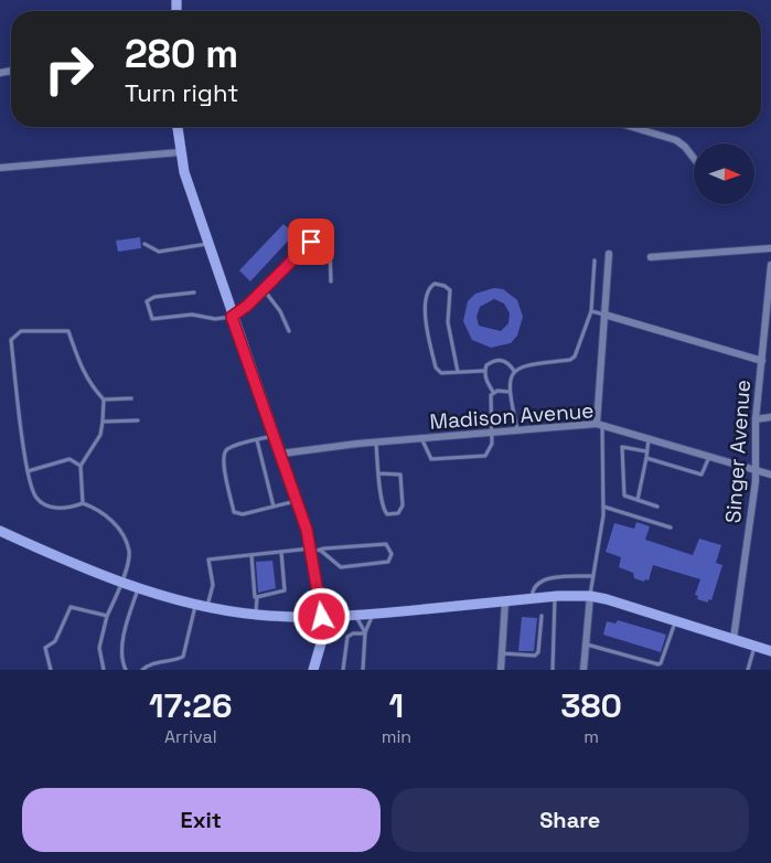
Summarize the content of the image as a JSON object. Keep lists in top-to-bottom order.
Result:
{
  "streets": {
    "street": ["Madison Avenue", "Singer Avenue"]
  },
  "crossings": [
    ["Madison Avenue", "Singer Avenue"]
  ],
  "north": "right",
  "page": {
    "turn": ["280 m", "Turn right"],
    "eta": [
      "17:26",
      "Arrival",
      "1",
      "min",
      "380",
      "m"
    ],
    "buttons": ["Exit", "Share"]
  }
}
